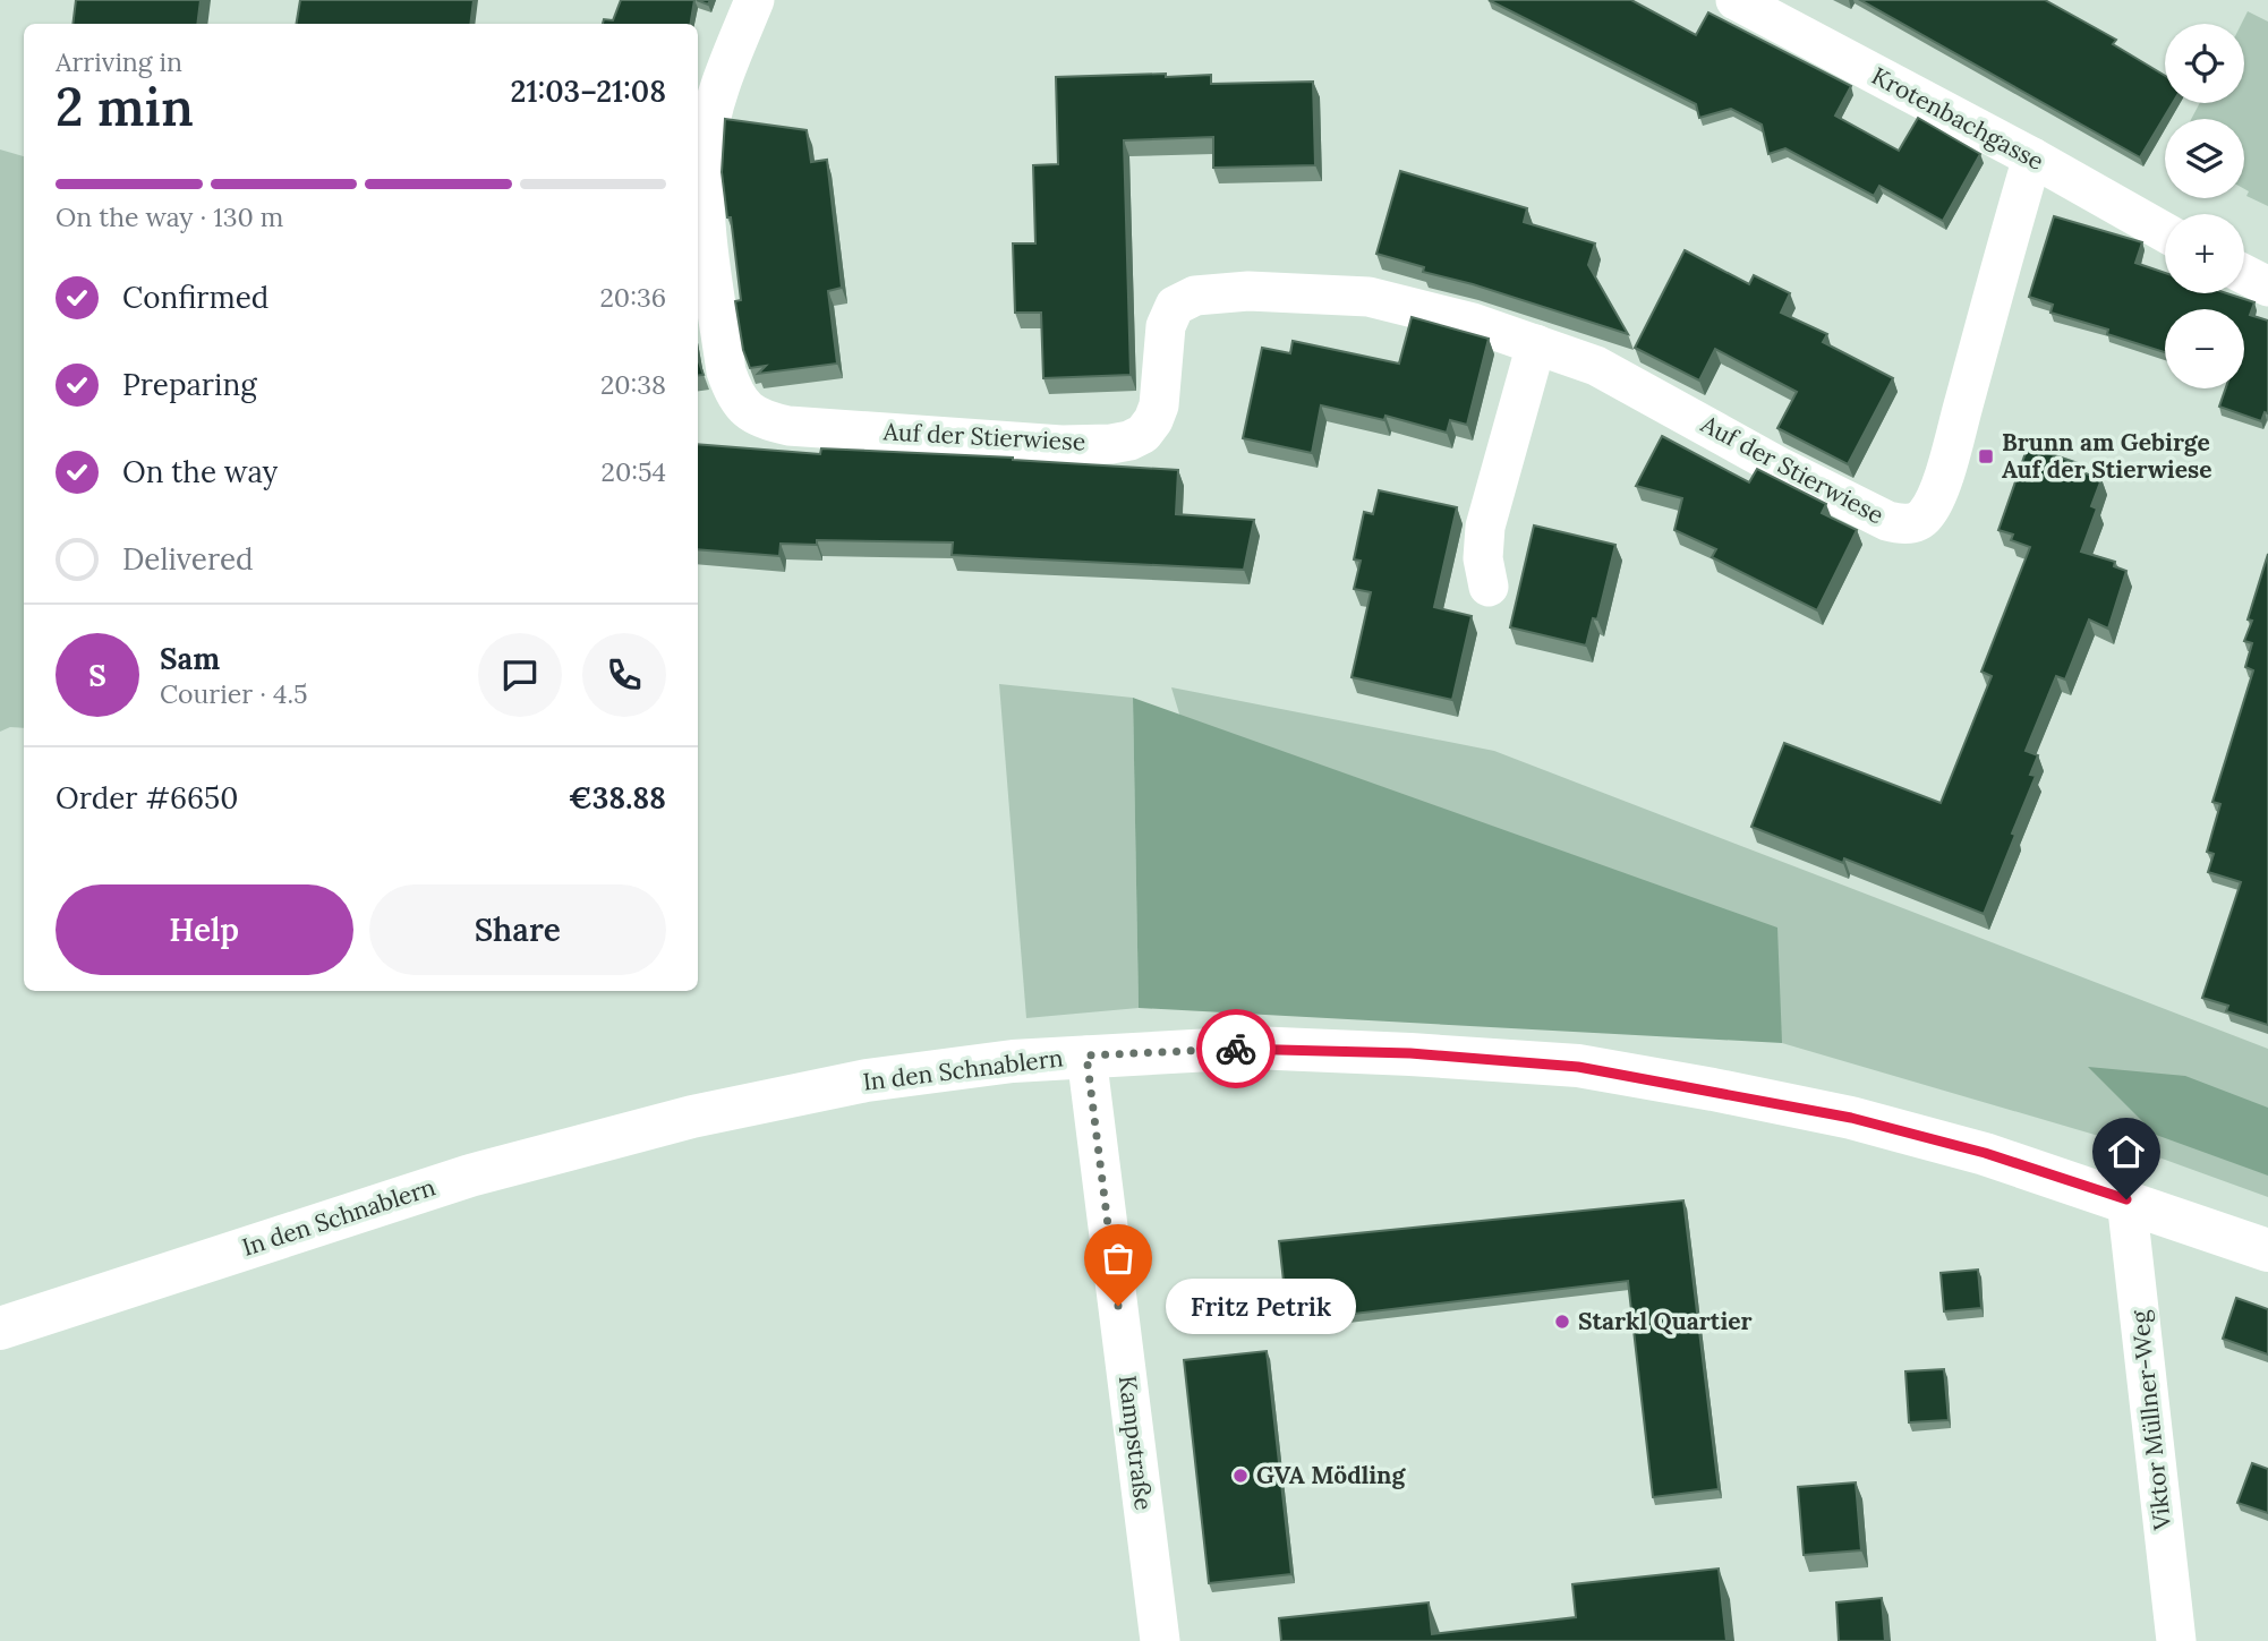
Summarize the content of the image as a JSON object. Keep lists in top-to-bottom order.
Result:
{
  "streets": {
    "street": [
      "Krotenbachgasse",
      "Auf der Stierwiese",
      "In den Schnablern",
      "Viktor Müllner-Weg",
      "Kampstraße"
    ]
  },
  "crossings": [
    ["Krotenbachgasse", "Auf der Stierwiese"],
    ["In den Schnablern", "Viktor Müllner-Weg"],
    ["In den Schnablern", "Kampstraße"]
  ],
  "places": {
    "transit": ["Brunn am Gebirge Auf der Stierwiese"],
    "other": ["Fritz Petrik", "Starkl Quartier", "GVA Mödling"]
  },
  "page": {
    "map_buttons": ["+", "−"],
    "heading": ["2 min", "Arriving in", "21:03–21:08"],
    "panel": [
      "Sam",
      "Courier · 4.5",
      "Order #6650",
      "€38.88"
    ],
    "bar": "On the way · 130 m",
    "list": [
      ["Confirmed", "20:36"],
      ["Preparing", "20:38"],
      ["On the way", "20:54"],
      "Delivered"
    ],
    "round": "S",
    "buttons": ["Help", "Share"],
    "bubble": "Fritz Petrik"
  }
}
